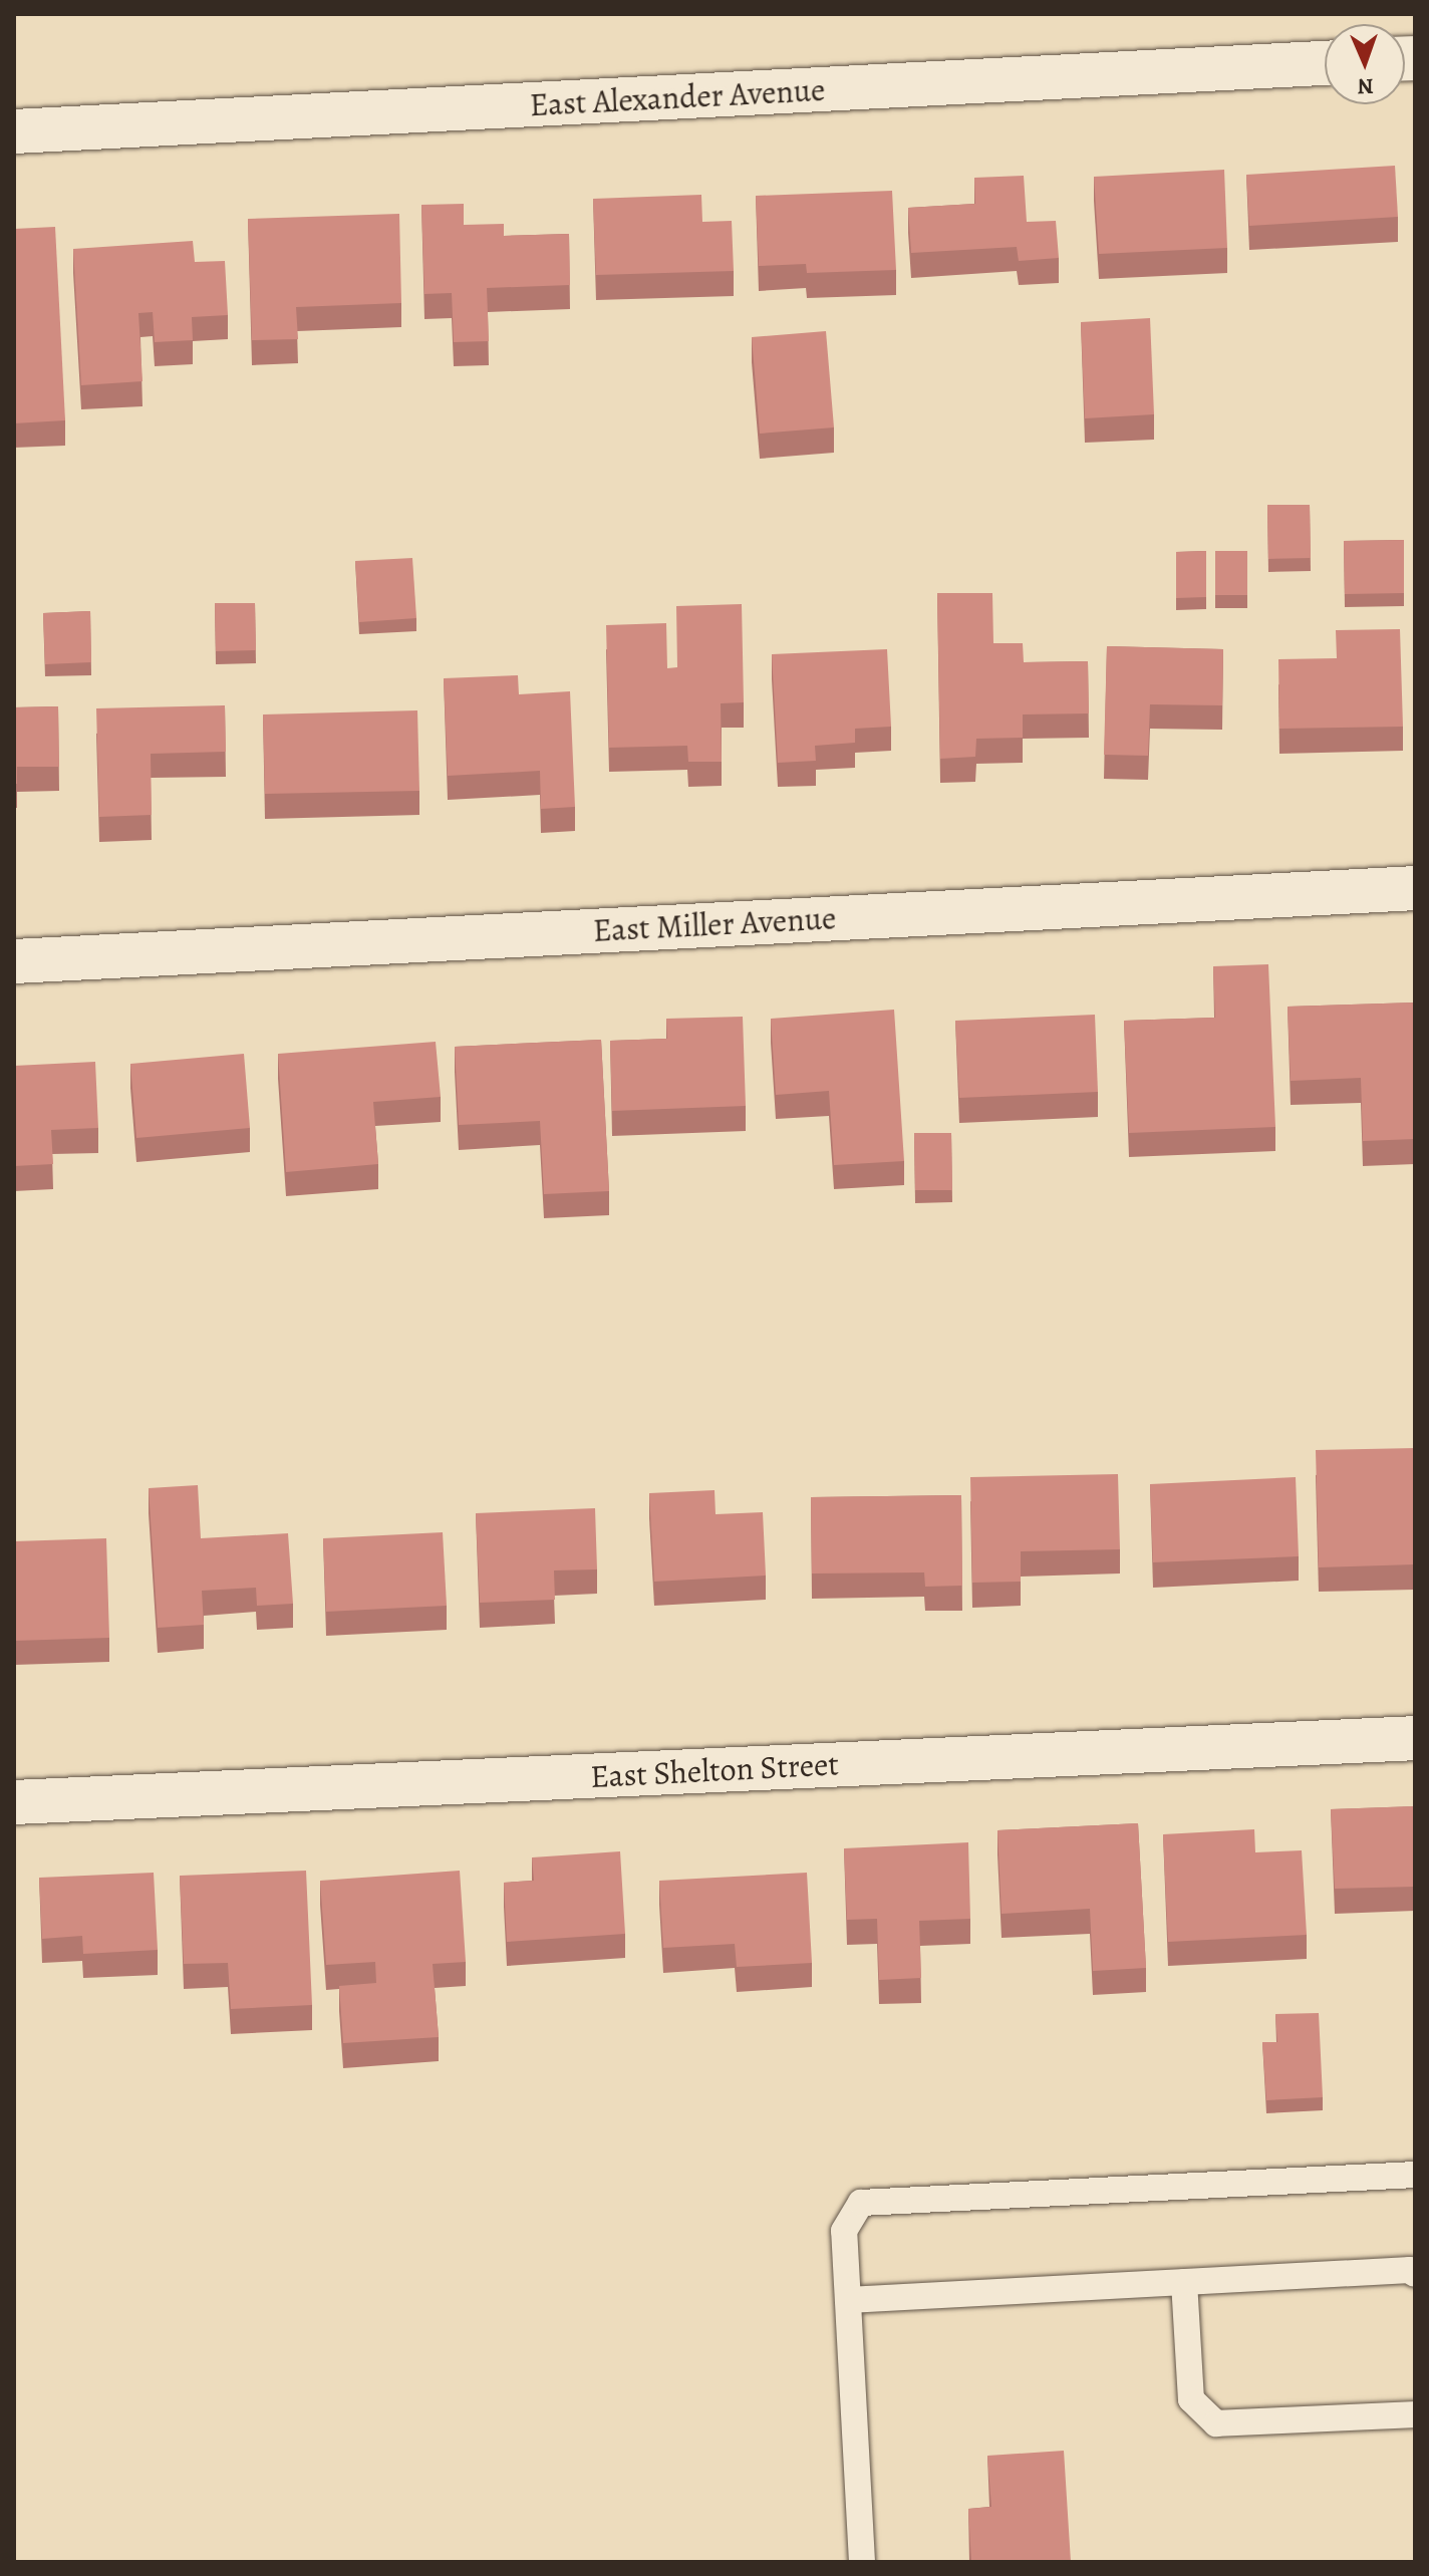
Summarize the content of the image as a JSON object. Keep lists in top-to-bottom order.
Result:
{
  "streets": {
    "street": ["East Alexander Avenue", "East Miller Avenue", "East Shelton Street"]
  },
  "north": "bottom"
}
